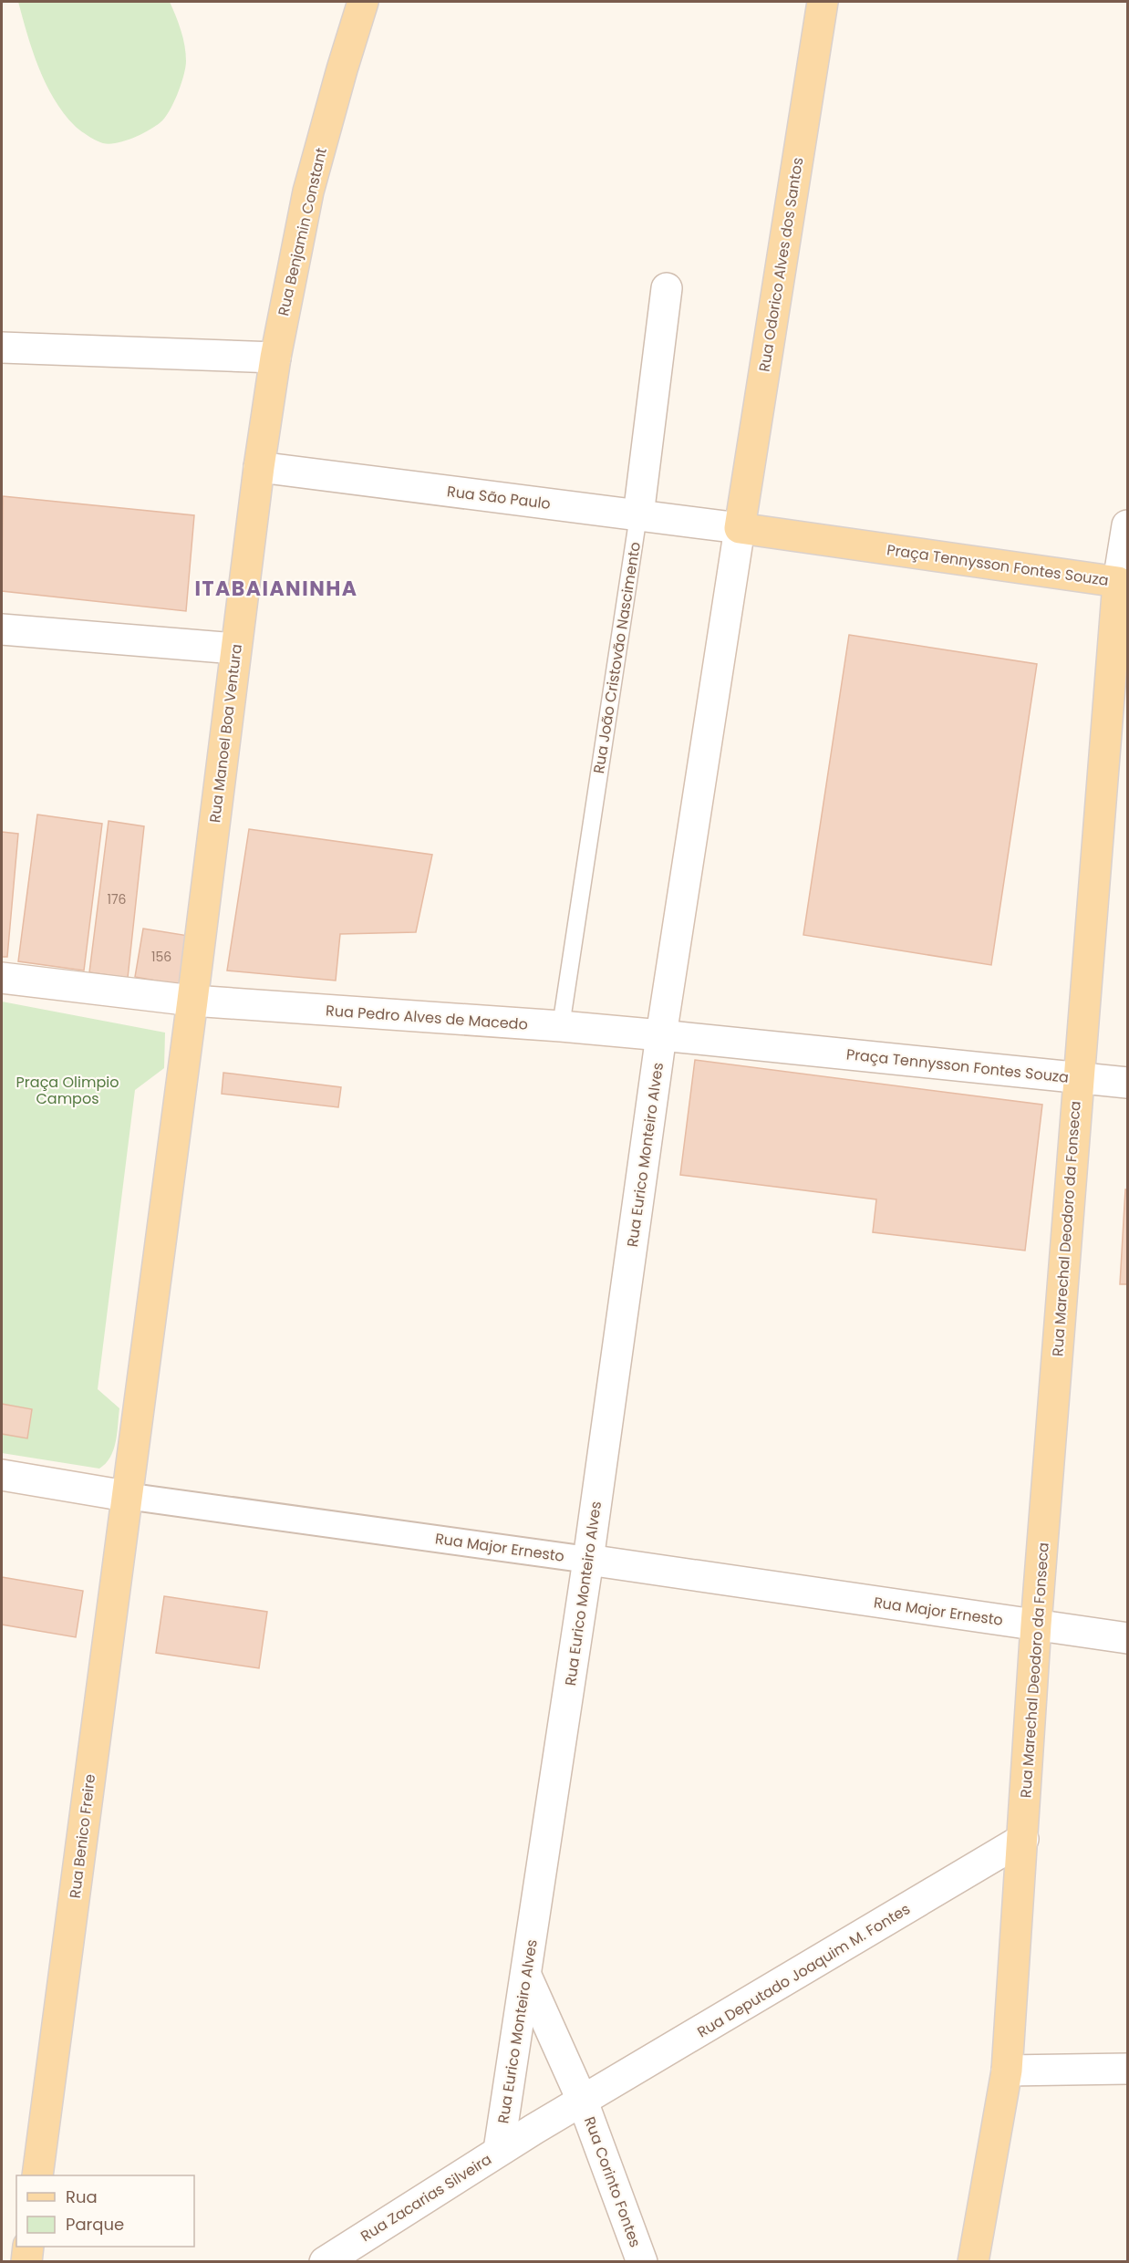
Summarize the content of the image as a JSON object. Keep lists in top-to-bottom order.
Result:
{
  "streets": {
    "main road": [
      "Rua Benjamin Constant",
      "Rua Odorico Alves dos Santos",
      "Praça Tennysson Fontes Souza",
      "Rua Manoel Boa Ventura",
      "Rua Marechal Deodoro da Fonseca",
      "Rua Benico Freire"
    ],
    "street": [
      "Rua São Paulo",
      "Rua João Cristovão Nascimento",
      "Rua Pedro Alves de Macedo",
      "Rua Eurico Monteiro Alves",
      "Rua Major Ernesto",
      "Rua Deputado Joaquim M. Fontes",
      "Rua Corinto Fontes",
      "Rua Zacarias Silveira"
    ]
  },
  "crossings": [
    ["Rua Benjamin Constant", "Rua São Paulo"],
    ["Rua Benjamin Constant", "Rua Manoel Boa Ventura"],
    ["Rua Odorico Alves dos Santos", "Rua São Paulo"],
    ["Rua Odorico Alves dos Santos", "Praça Tennysson Fontes Souza"],
    ["Rua São Paulo", "Praça Tennysson Fontes Souza"],
    ["Rua São Paulo", "Rua João Cristovão Nascimento"],
    ["Rua São Paulo", "Rua Manoel Boa Ventura"],
    ["Praça Tennysson Fontes Souza", "Rua Pedro Alves de Macedo"],
    ["Praça Tennysson Fontes Souza", "Rua Eurico Monteiro Alves"],
    ["Praça Tennysson Fontes Souza", "Rua Marechal Deodoro da Fonseca"],
    ["Rua João Cristovão Nascimento", "Rua Pedro Alves de Macedo"],
    ["Rua Manoel Boa Ventura", "Rua Pedro Alves de Macedo"],
    ["Rua Pedro Alves de Macedo", "Rua Eurico Monteiro Alves"],
    ["Rua Eurico Monteiro Alves", "Rua Major Ernesto"],
    ["Rua Eurico Monteiro Alves", "Rua Deputado Joaquim M. Fontes"],
    ["Rua Eurico Monteiro Alves", "Rua Corinto Fontes"],
    ["Rua Eurico Monteiro Alves", "Rua Zacarias Silveira"],
    ["Rua Marechal Deodoro da Fonseca", "Rua Major Ernesto"],
    ["Rua Marechal Deodoro da Fonseca", "Rua Deputado Joaquim M. Fontes"],
    ["Rua Major Ernesto", "Rua Benico Freire"],
    ["Rua Deputado Joaquim M. Fontes", "Rua Corinto Fontes"],
    ["Rua Deputado Joaquim M. Fontes", "Rua Zacarias Silveira"]
  ],
  "districts": ["ITABAIANINHA"],
  "parks": ["Praça Olimpio Campos"],
  "house_numbers": ["176", "156"],
  "legend": ["Rua", "Parque"]
}
